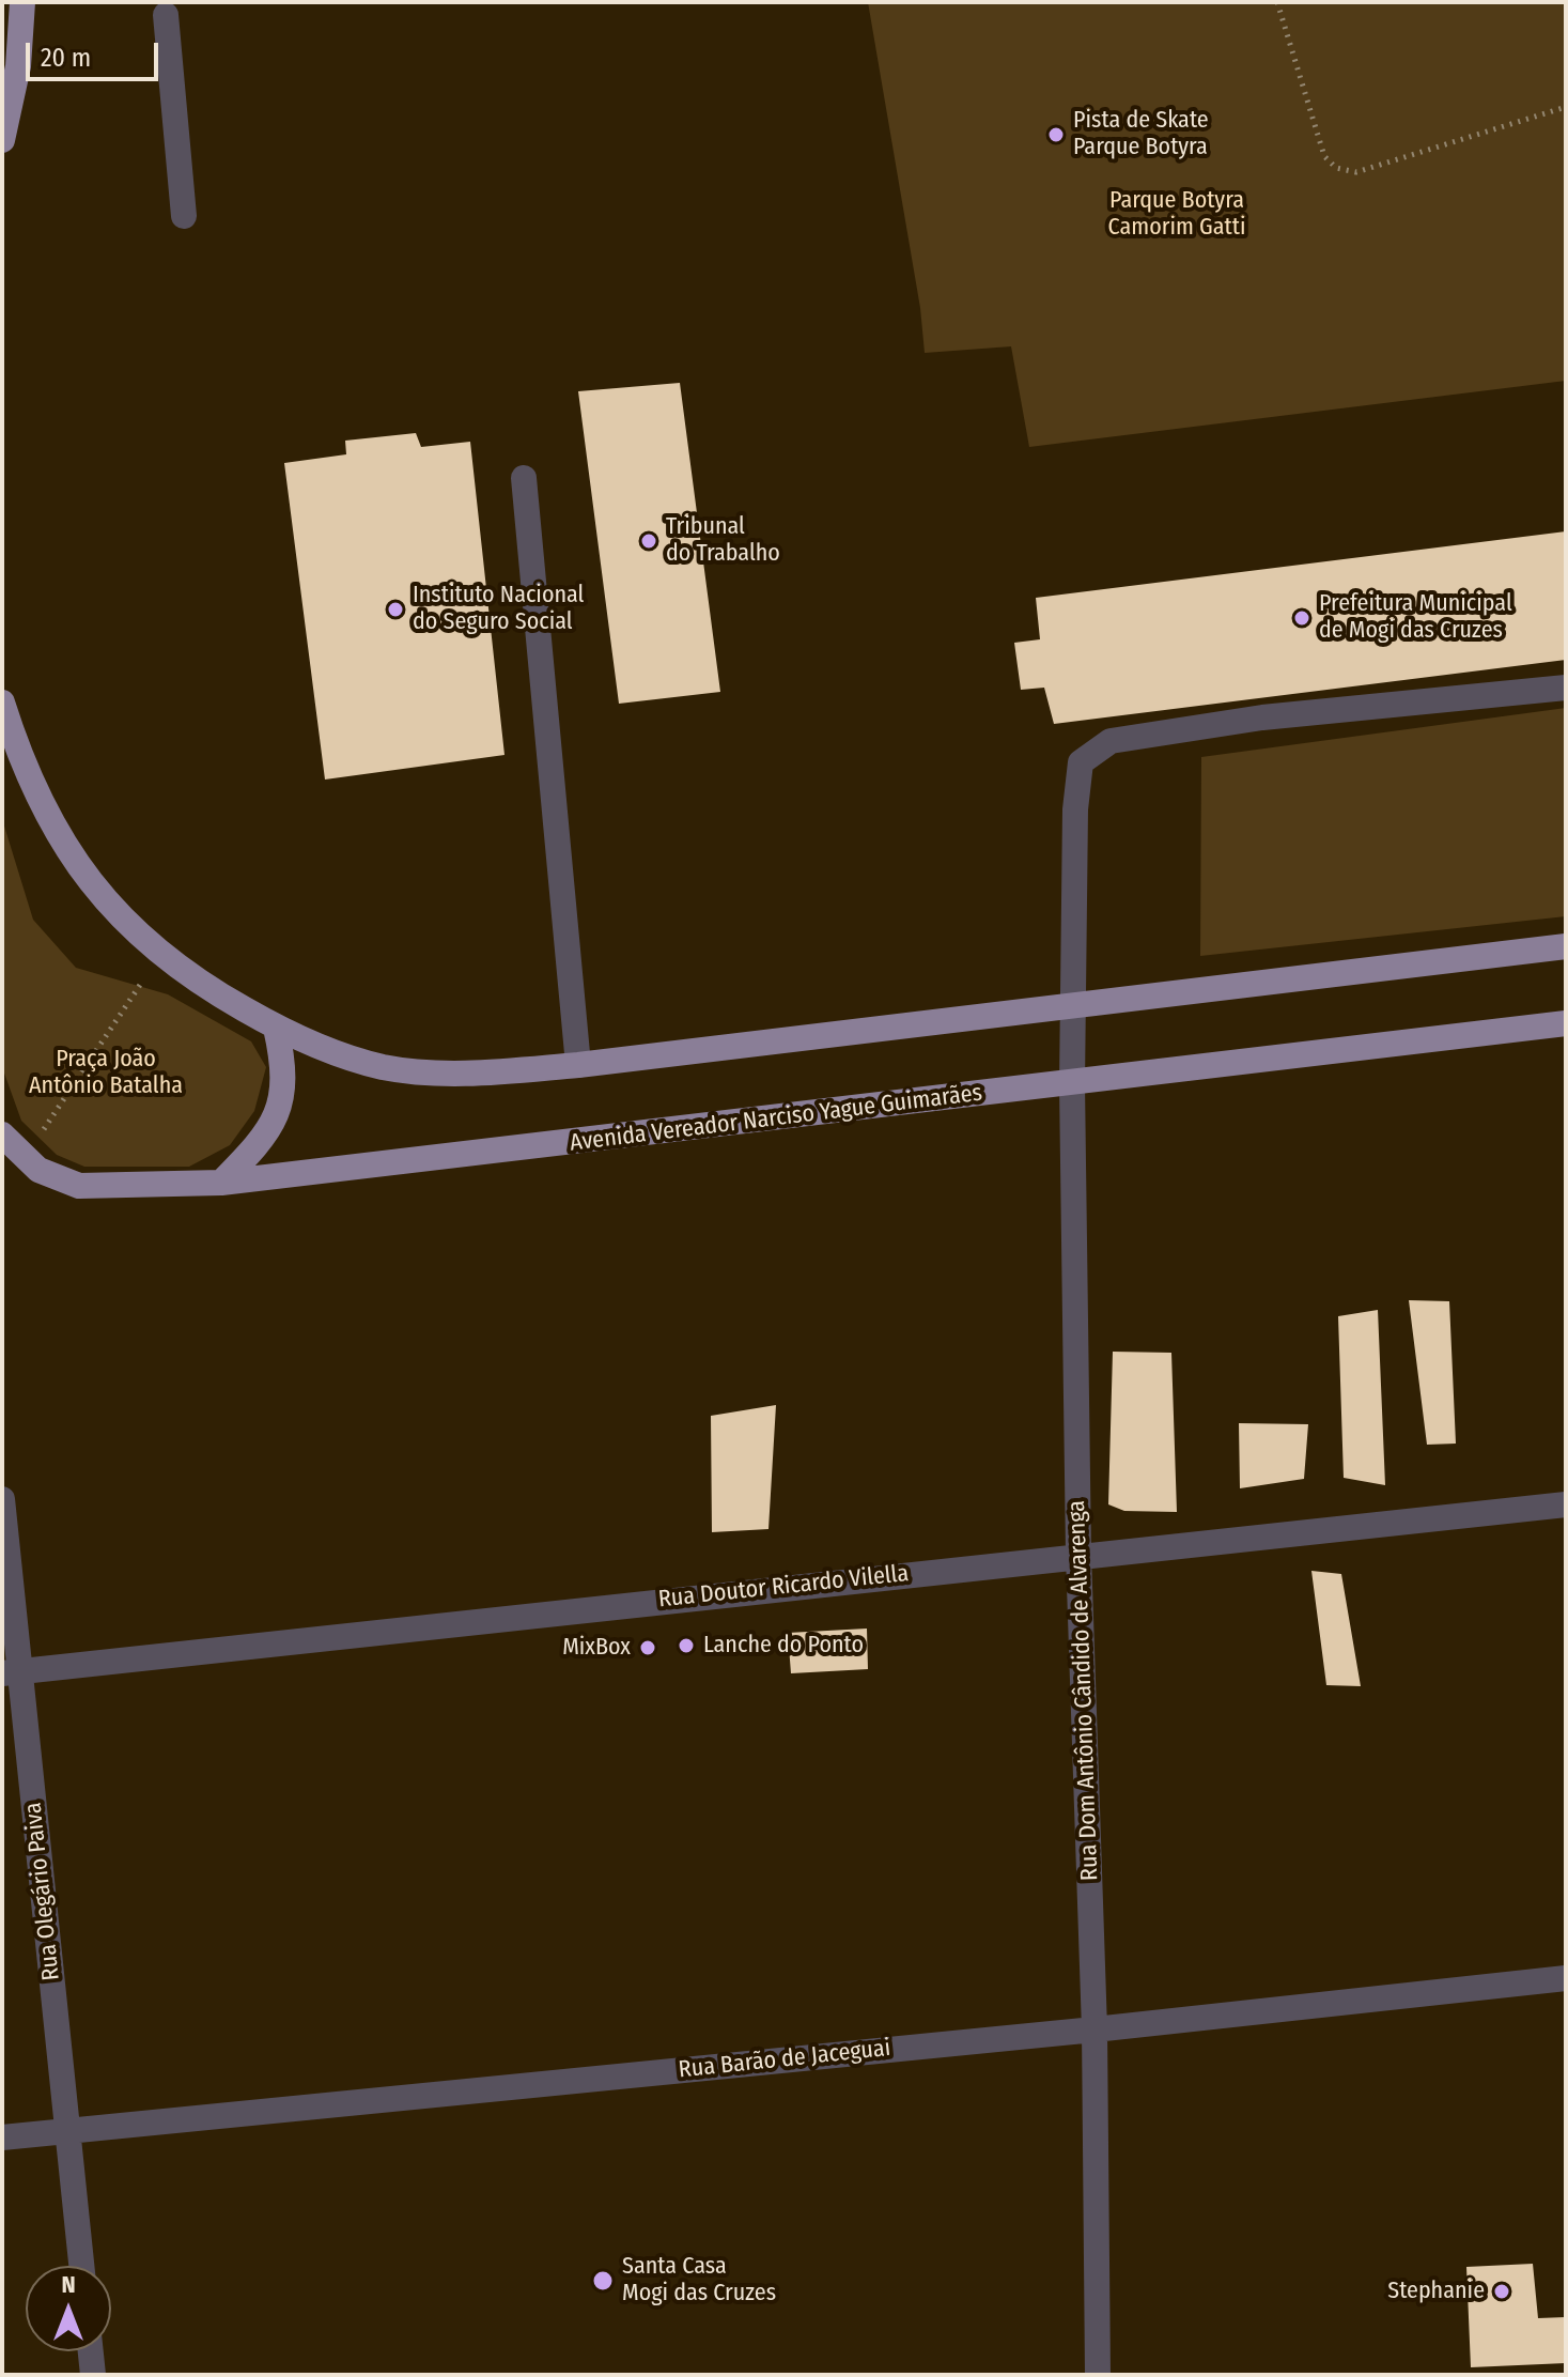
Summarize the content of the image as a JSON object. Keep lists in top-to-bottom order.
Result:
{
  "streets": {
    "main road": ["Avenida Vereador Narciso Yague Guimarães"],
    "street": [
      "Rua Doutor Ricardo Vilella",
      "Rua Dom Antônio Cândido de Alvarenga",
      "Rua Olegário Paiva",
      "Rua Barão de Jaceguai"
    ]
  },
  "crossings": [
    ["Avenida Vereador Narciso Yague Guimarães", "Rua Dom Antônio Cândido de Alvarenga"],
    ["Rua Doutor Ricardo Vilella", "Rua Dom Antônio Cândido de Alvarenga"],
    ["Rua Doutor Ricardo Vilella", "Rua Olegário Paiva"],
    ["Rua Dom Antônio Cândido de Alvarenga", "Rua Barão de Jaceguai"],
    ["Rua Olegário Paiva", "Rua Barão de Jaceguai"]
  ],
  "parks": ["Parque Botyra Camorim Gatti", "Praça João Antônio Batalha"],
  "places": [
    "Pista de Skate Parque Botyra",
    "Tribunal do Trabalho",
    "Instituto Nacional do Seguro Social",
    "Prefeitura Municipal de Mogi das Cruzes",
    "Lanche do Ponto",
    "MixBox",
    "Santa Casa Mogi das Cruzes",
    "Stephanie"
  ],
  "scale_bar": "20 m",
  "north": "top"
}
